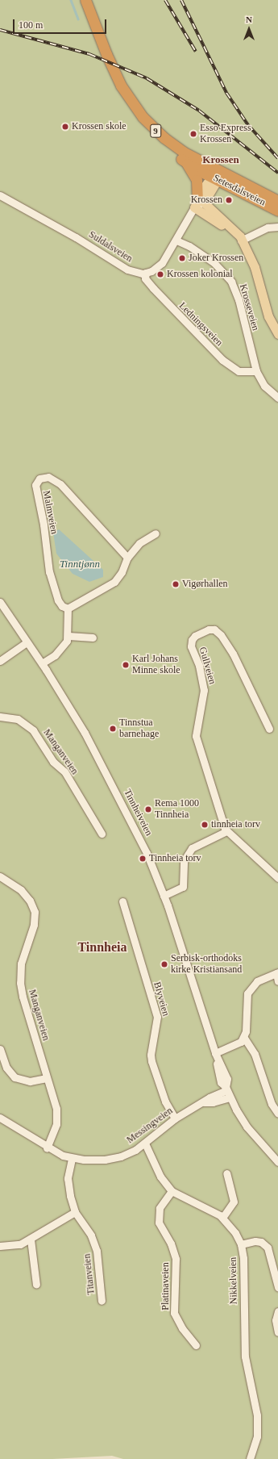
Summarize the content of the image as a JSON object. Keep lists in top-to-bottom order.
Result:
{
  "streets": {
    "highway": ["9", "Setesdalsveien"],
    "street": [
      "Suldalsveien",
      "Krosseveien",
      "Ledningsveien",
      "Malmveien",
      "Gullveien",
      "Manganveien",
      "Tinnheiveien",
      "Blyveien",
      "Messingveien",
      "Titanveien",
      "Nikkelveien",
      "Platinaveien"
    ]
  },
  "crossings": [
    ["9", "Setesdalsveien"],
    ["Suldalsveien", "Ledningsveien"],
    ["Krosseveien", "Ledningsveien"],
    ["Manganveien", "Messingveien"],
    ["Tinnheiveien", "Messingveien"],
    ["Blyveien", "Messingveien"],
    ["Messingveien", "Titanveien"],
    ["Messingveien", "Nikkelveien"],
    ["Nikkelveien", "Platinaveien"]
  ],
  "districts": ["Krossen", "Tinnheia"],
  "water": ["Tinntjønn"],
  "places": [
    "Krossen skole",
    "Esso Express Krossen",
    "Krossen",
    "Joker Krossen",
    "Krossen kolonial",
    "Vigørhallen",
    "Karl Johans Minne skole",
    "Tinnstua barnehage",
    "Rema 1000 Tinnheia",
    "tinnheia torv",
    "Tinnheia torv",
    "Serbisk-orthodoks kirke Kristiansand"
  ],
  "scale_bar": "100 m",
  "north": "top"
}
